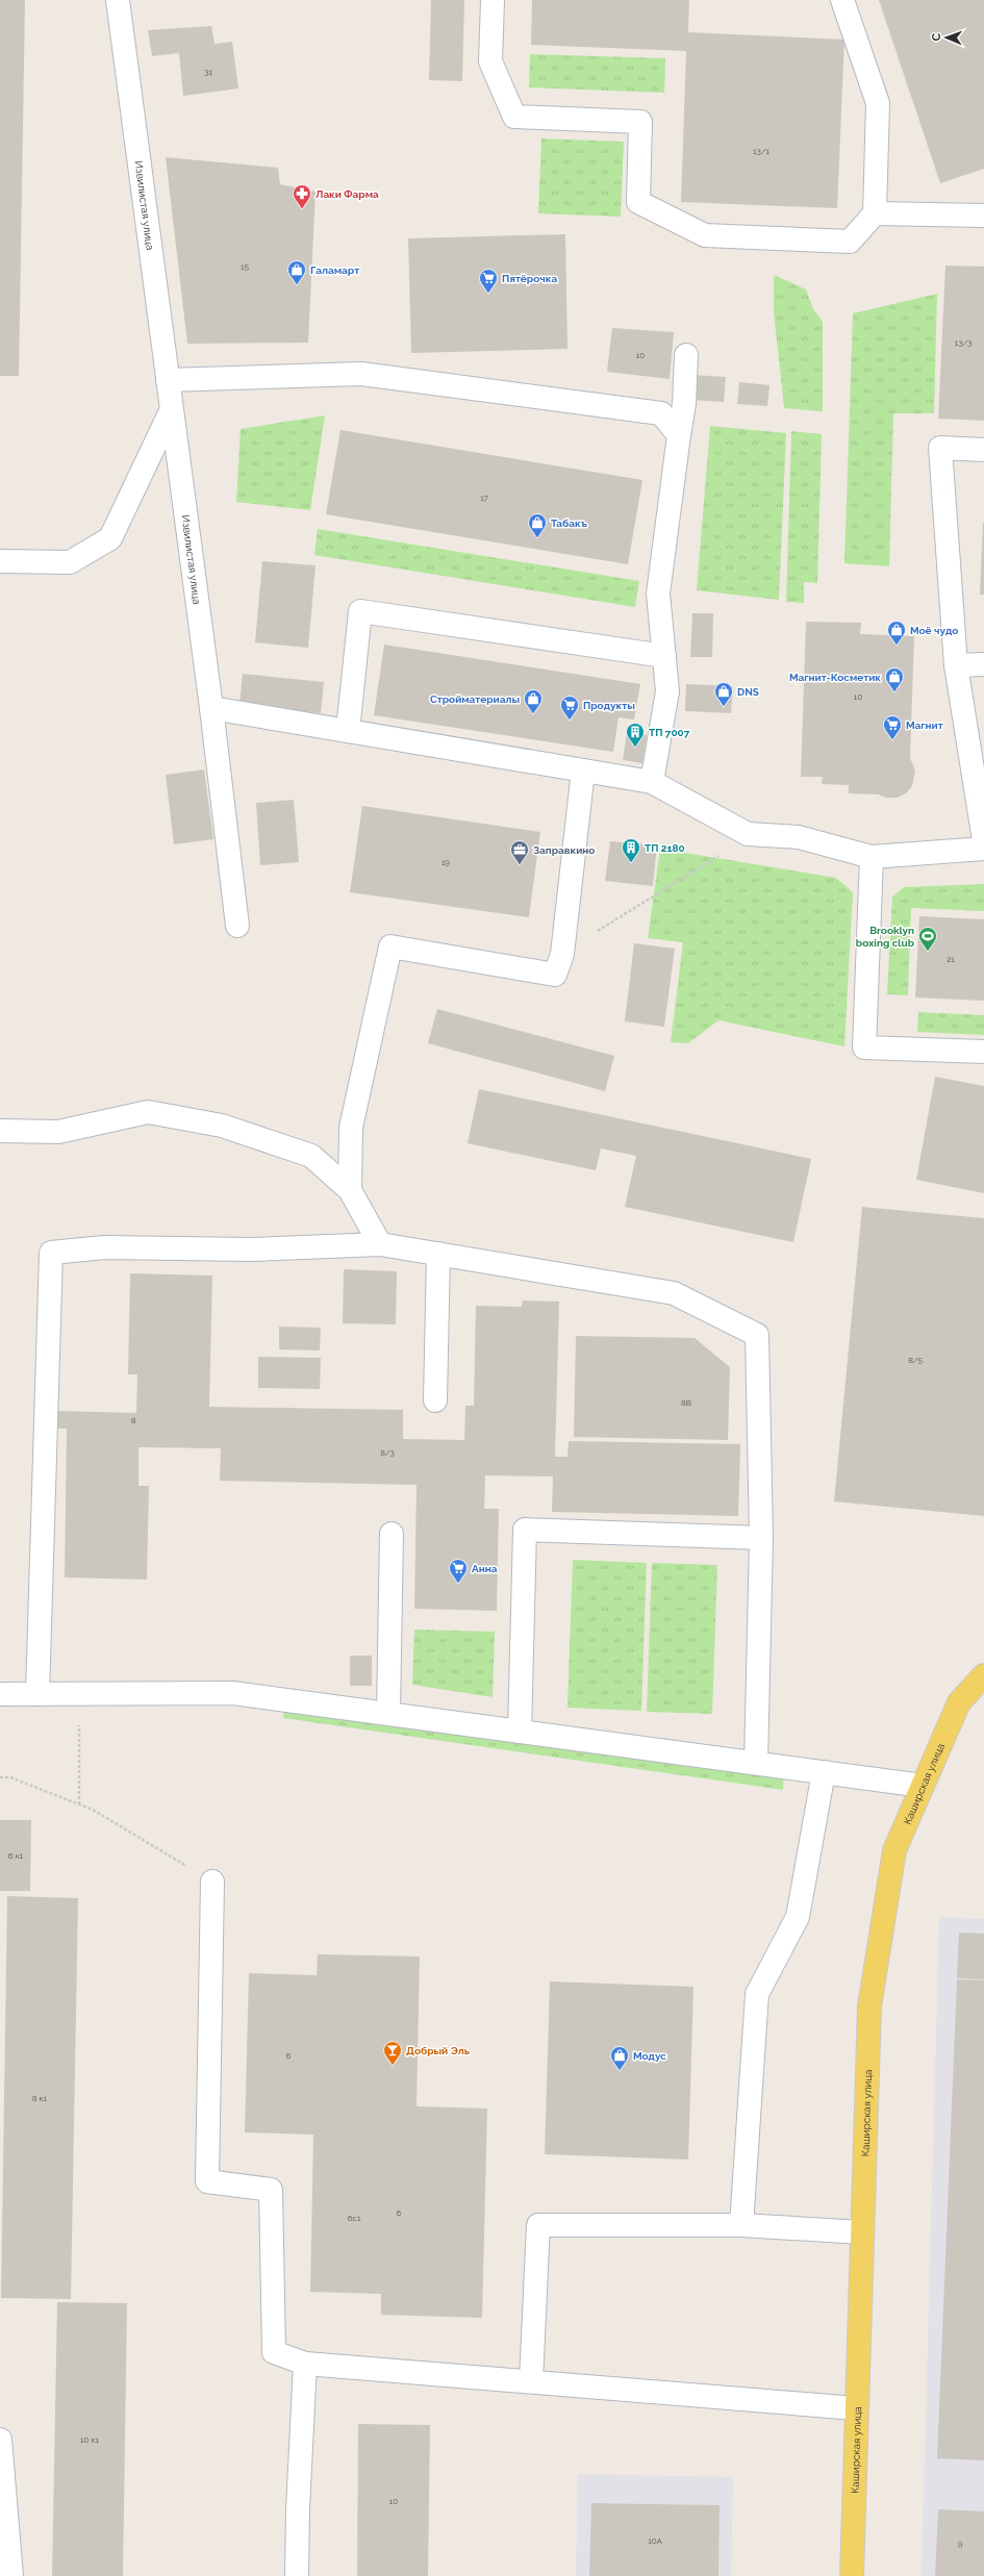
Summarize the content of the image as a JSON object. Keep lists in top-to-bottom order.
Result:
{
  "streets": {
    "main road": ["Каширская улица"],
    "lane": ["Извилистая улица"]
  },
  "places": {
    "pharmacy": ["Лаки Фарма"],
    "shop": [
      "Галамарт",
      "Табакъ",
      "Моё чудо",
      "Магнит-Косметик",
      "DNS",
      "Стройматериалы",
      "Модус"
    ],
    "supermarket": [
      "Пятёрочка",
      "Продукты",
      "Магнит",
      "Анна"
    ],
    "building": ["ТП 7007", "ТП 2180"],
    "office": ["Заправкино"],
    "sports": ["Brooklyn boxing club"],
    "bar": ["Добрый Эль"]
  },
  "house_numbers": [
    "31",
    "13/1",
    "15",
    "13/3",
    "10",
    "17",
    "10",
    "19",
    "21",
    "8/5",
    "8В",
    "8",
    "8/3",
    "6 к1",
    "6",
    "8 к1",
    "6",
    "6с1",
    "10 к1",
    "10",
    "10А",
    "9"
  ],
  "north": "left"
}
